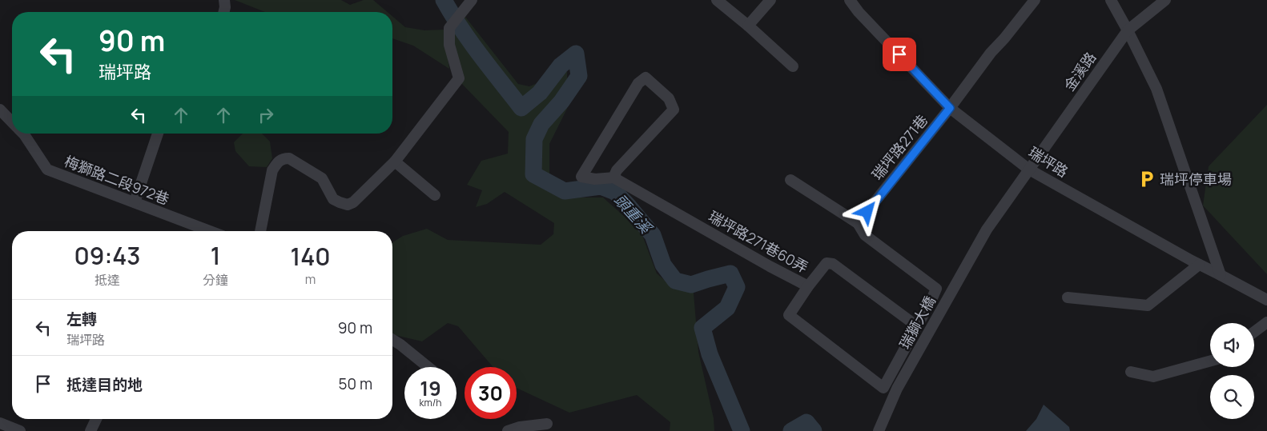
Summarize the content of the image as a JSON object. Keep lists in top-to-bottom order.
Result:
{
  "streets": {
    "street": [
      "金溪路",
      "瑞坪路271巷",
      "瑞坪路",
      "梅獅路二段972巷",
      "瑞坪路271巷60弄",
      "瑞獅大橋"
    ]
  },
  "crossings": [
    ["金溪路", "瑞坪路"],
    ["金溪路", "瑞獅大橋"],
    ["瑞坪路271巷", "瑞坪路"]
  ],
  "water": ["頭重溪"],
  "places": {
    "parking": ["瑞坪停車場"]
  },
  "page": {
    "turn": ["90 m", "瑞坪路"],
    "eta": [
      "09:43",
      "抵達",
      "1",
      "分鐘",
      "140",
      "m"
    ],
    "list": [
      {
        "name": "左轉",
        "note": "瑞坪路",
        "value": "90 m"
      },
      {
        "name": "抵達目的地",
        "value": "50 m"
      }
    ],
    "speed": "19 km/h",
    "limit": "30"
  }
}
